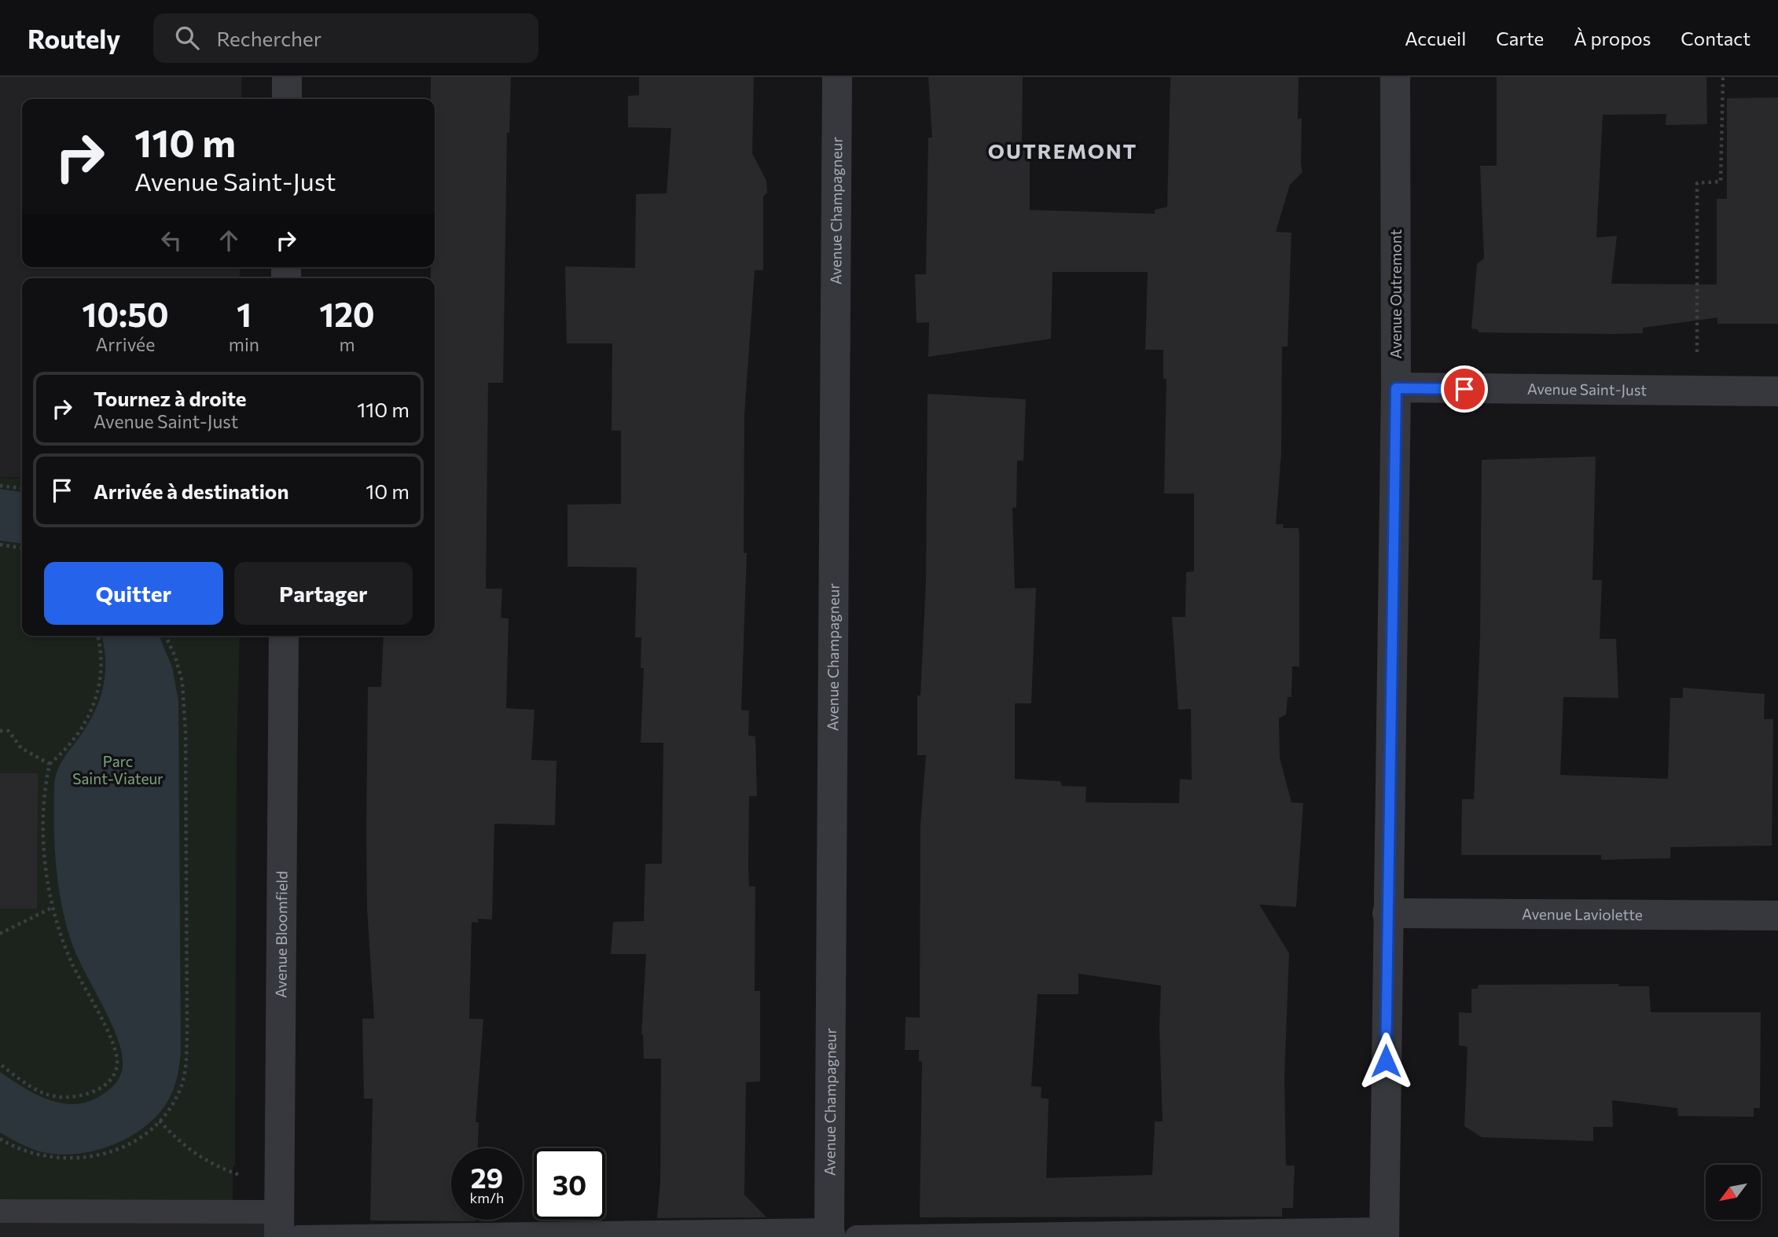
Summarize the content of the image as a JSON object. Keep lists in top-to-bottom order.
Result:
{
  "streets": {
    "street": [
      "Avenue Champagneur",
      "Avenue Outremont",
      "Avenue Saint-Just",
      "Avenue Laviolette",
      "Avenue Bloomfield"
    ]
  },
  "crossings": [
    ["Avenue Outremont", "Avenue Saint-Just"],
    ["Avenue Outremont", "Avenue Laviolette"]
  ],
  "districts": ["OUTREMONT"],
  "parks": ["Parc Saint-Viateur"],
  "north": "bottom left",
  "page": {
    "header": "Routely",
    "search": "Rechercher",
    "nav": [
      "Accueil",
      "Carte",
      "À propos",
      "Contact"
    ],
    "turn": ["110 m", "Avenue Saint-Just"],
    "eta": [
      "10:50",
      "Arrivée",
      "1",
      "min",
      "120",
      "m"
    ],
    "list": [
      {
        "name": "Tournez à droite",
        "note": "Avenue Saint-Just",
        "value": "110 m"
      },
      {
        "name": "Arrivée à destination",
        "value": "10 m"
      }
    ],
    "buttons": ["Quitter", "Partager"],
    "speed": "29 km/h",
    "limit": "30"
  }
}
